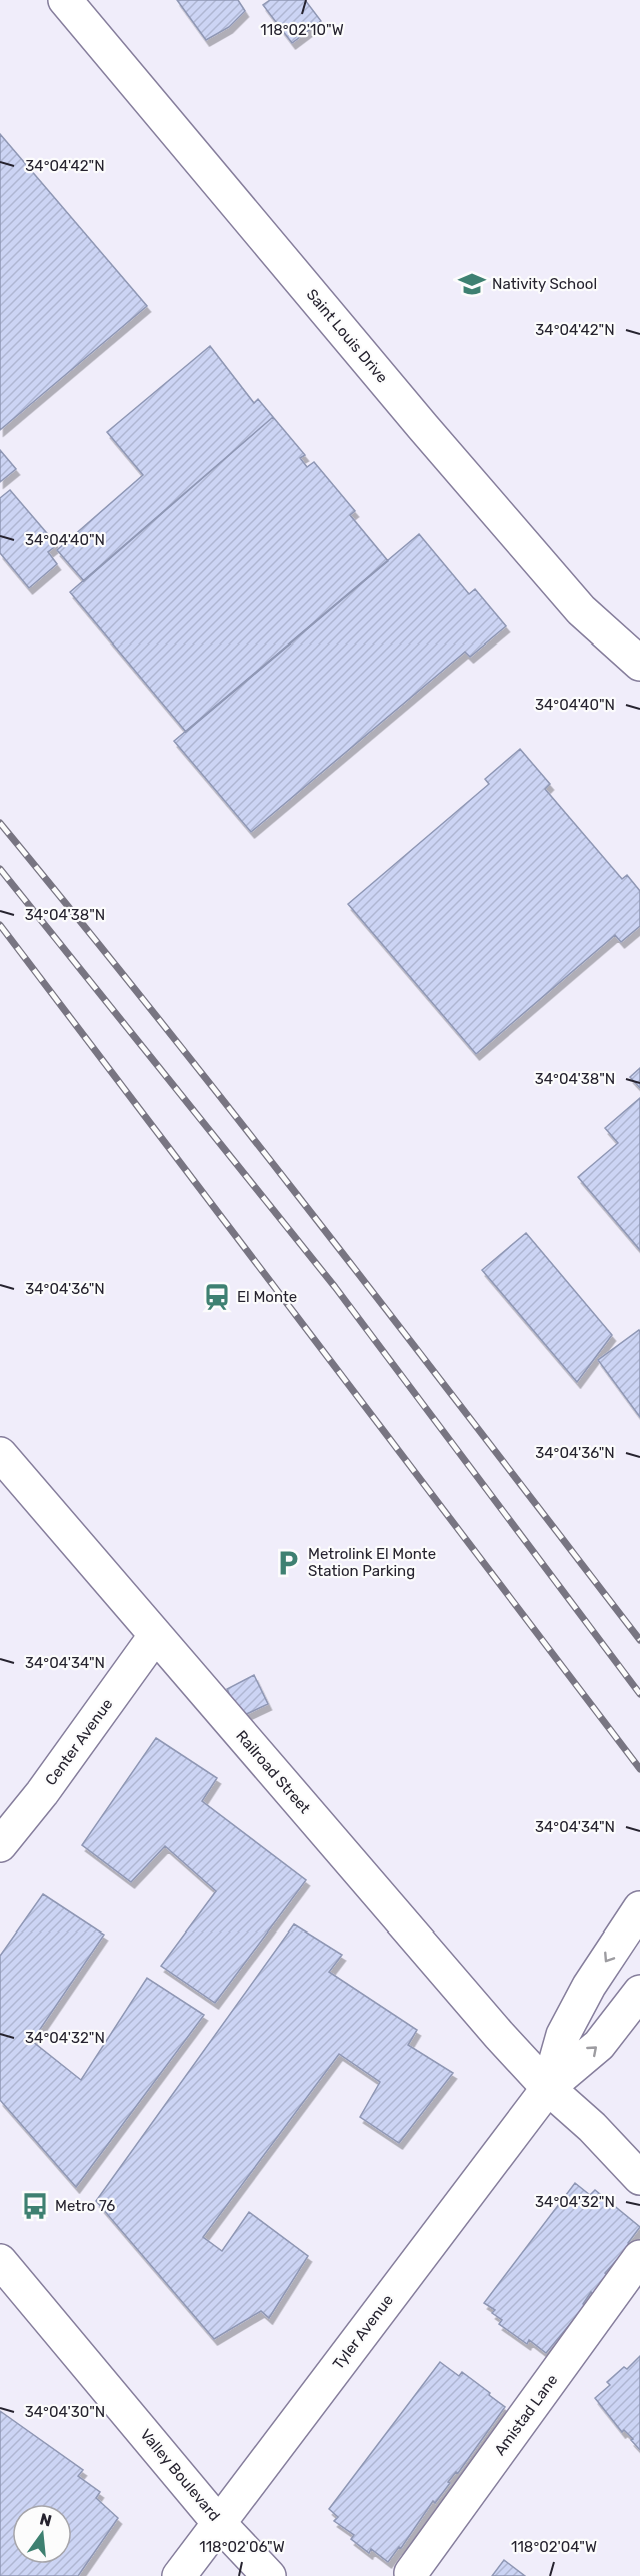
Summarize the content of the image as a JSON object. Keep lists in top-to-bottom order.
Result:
{
  "streets": {
    "street": [
      "Saint Louis Drive",
      "Center Avenue",
      "Railroad Street",
      "Tyler Avenue",
      "Amistad Lane",
      "Valley Boulevard"
    ]
  },
  "crossings": [
    ["Center Avenue", "Railroad Street"],
    ["Railroad Street", "Tyler Avenue"],
    ["Tyler Avenue", "Valley Boulevard"]
  ],
  "places": {
    "school or university": ["Nativity School"],
    "station": ["El Monte"],
    "parking": ["Metrolink El Monte Station Parking"],
    "bus stop": ["Metro 76"]
  },
  "north": "top",
  "coordinates": [
    "118°02'10\"W",
    "34°04'42\"N",
    "34°04'40\"N",
    "34°04'38\"N",
    "34°04'36\"N",
    "34°04'34\"N",
    "34°04'32\"N",
    "34°04'30\"N",
    "118°02'06\"W",
    "118°02'04\"W"
  ]
}
